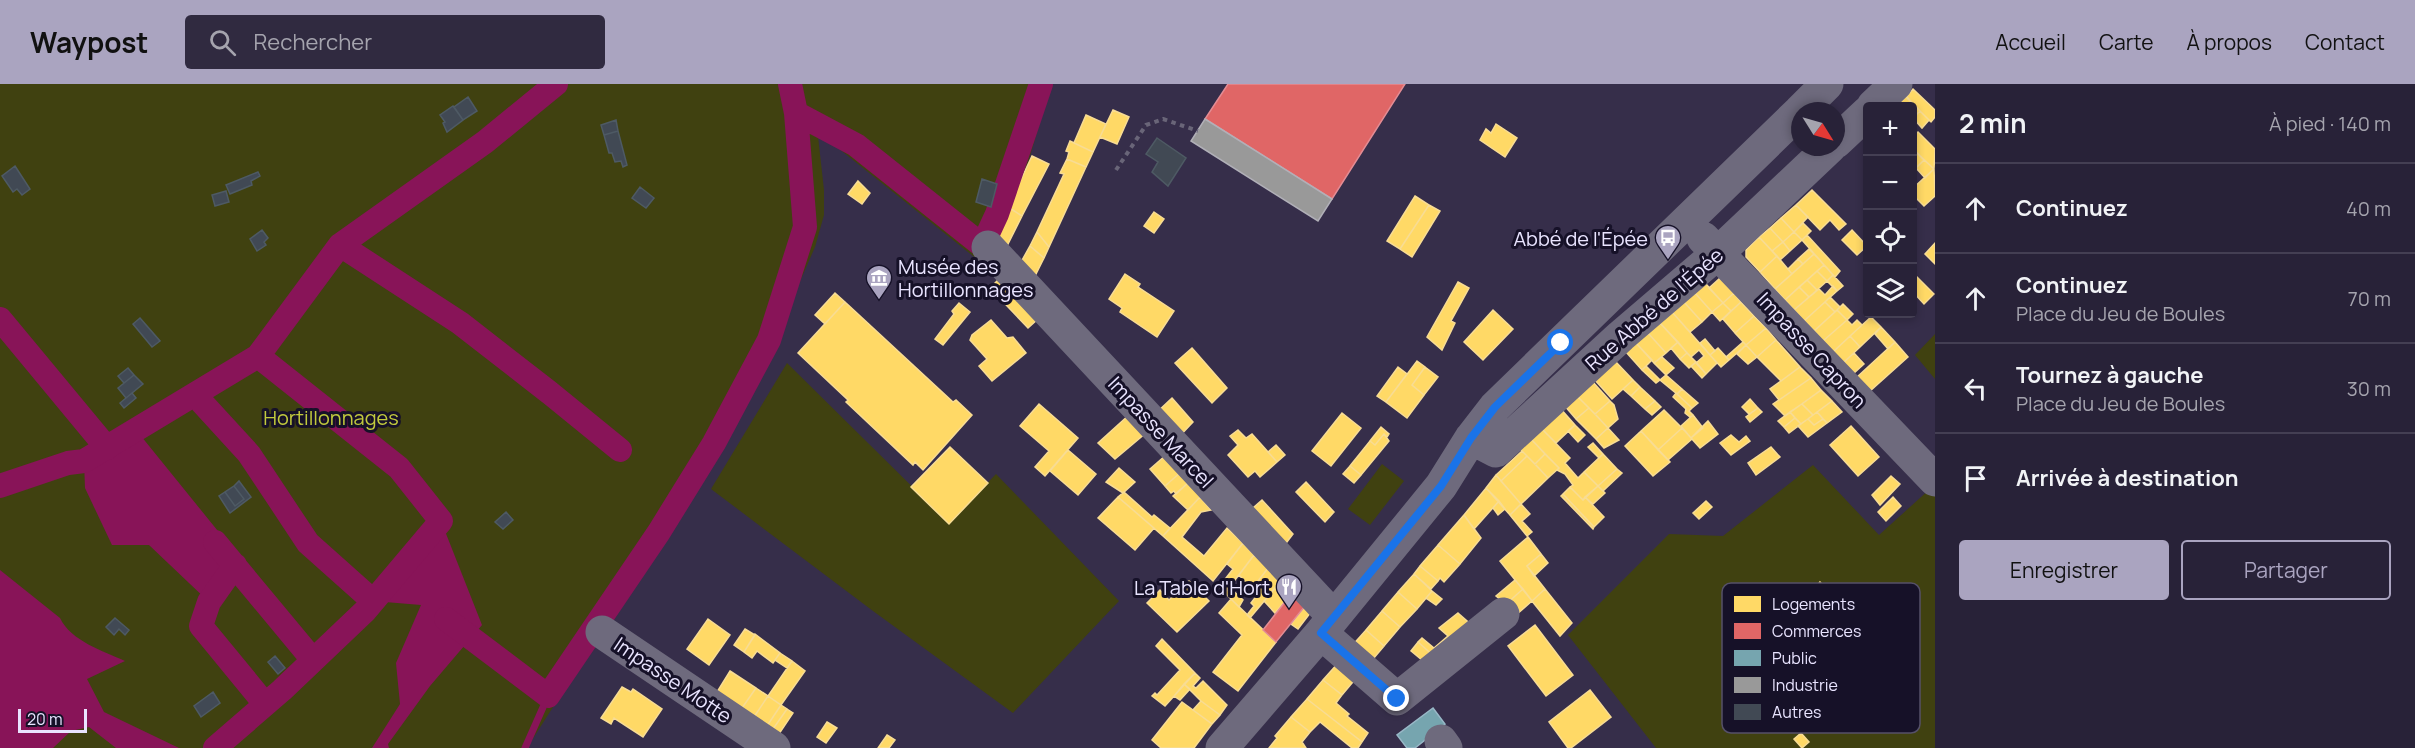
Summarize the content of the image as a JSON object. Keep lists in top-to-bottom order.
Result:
{
  "streets": {
    "street": [
      "Rue Abbé de l'Épée",
      "Impasse Capron",
      "Impasse Marcel",
      "Impasse Motte"
    ]
  },
  "crossings": [
    ["Rue Abbé de l'Épée", "Impasse Capron"]
  ],
  "parks": ["Hortillonnages"],
  "places": {
    "bus stop": ["Abbé de l'Épée"],
    "museum": ["Musée des Hortillonnages"],
    "restaurant": ["La Table d'Hort"]
  },
  "legend": [
    "Logements",
    "Commerces",
    "Public",
    "Industrie",
    "Autres"
  ],
  "scale_bar": "20 m",
  "north": "bottom right",
  "page": {
    "header": "Waypost",
    "search": "Rechercher",
    "nav": [
      "Accueil",
      "Carte",
      "À propos",
      "Contact"
    ],
    "heading": ["2 min", "À pied · 140 m"],
    "map_buttons": ["+", "−"],
    "list": [
      ["Continuez", "40 m"],
      ["Continuez", "Place du Jeu de Boules", "70 m"],
      ["Tournez à gauche", "Place du Jeu de Boules", "30 m"],
      "Arrivée à destination"
    ],
    "buttons": ["Enregistrer", "Partager"],
    "scale": "20 m"
  }
}
